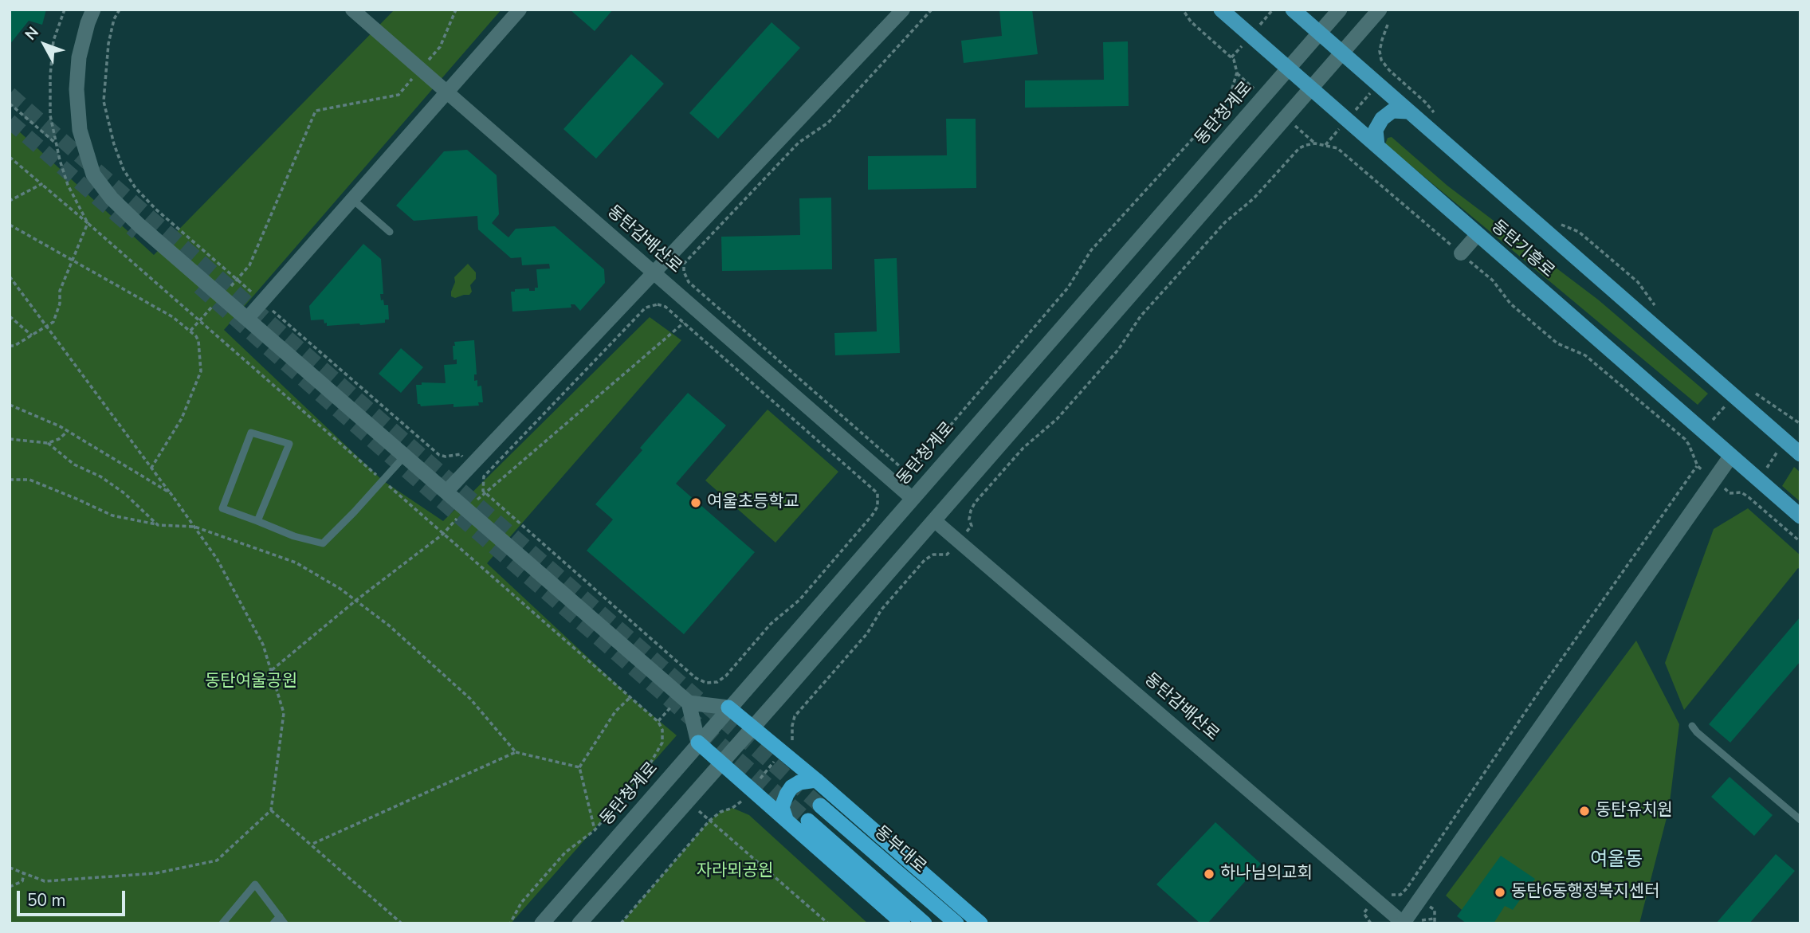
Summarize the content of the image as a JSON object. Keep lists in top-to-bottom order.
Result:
{
  "streets": {
    "highway": ["동부대로"],
    "main road": ["동탄기흥로"],
    "street": ["동탄청계로", "동탄감배산로"]
  },
  "crossings": [
    ["동탄청계로", "동탄감배산로"],
    ["동탄청계로", "동탄기흥로"]
  ],
  "districts": ["여울동"],
  "parks": ["동탄여울공원", "자라뫼공원"],
  "places": [
    "여울초등학교",
    "동탄유치원",
    "하나님의교회",
    "동탄6동행정복지센터"
  ],
  "scale_bar": "50 m",
  "north": "top left"
}
